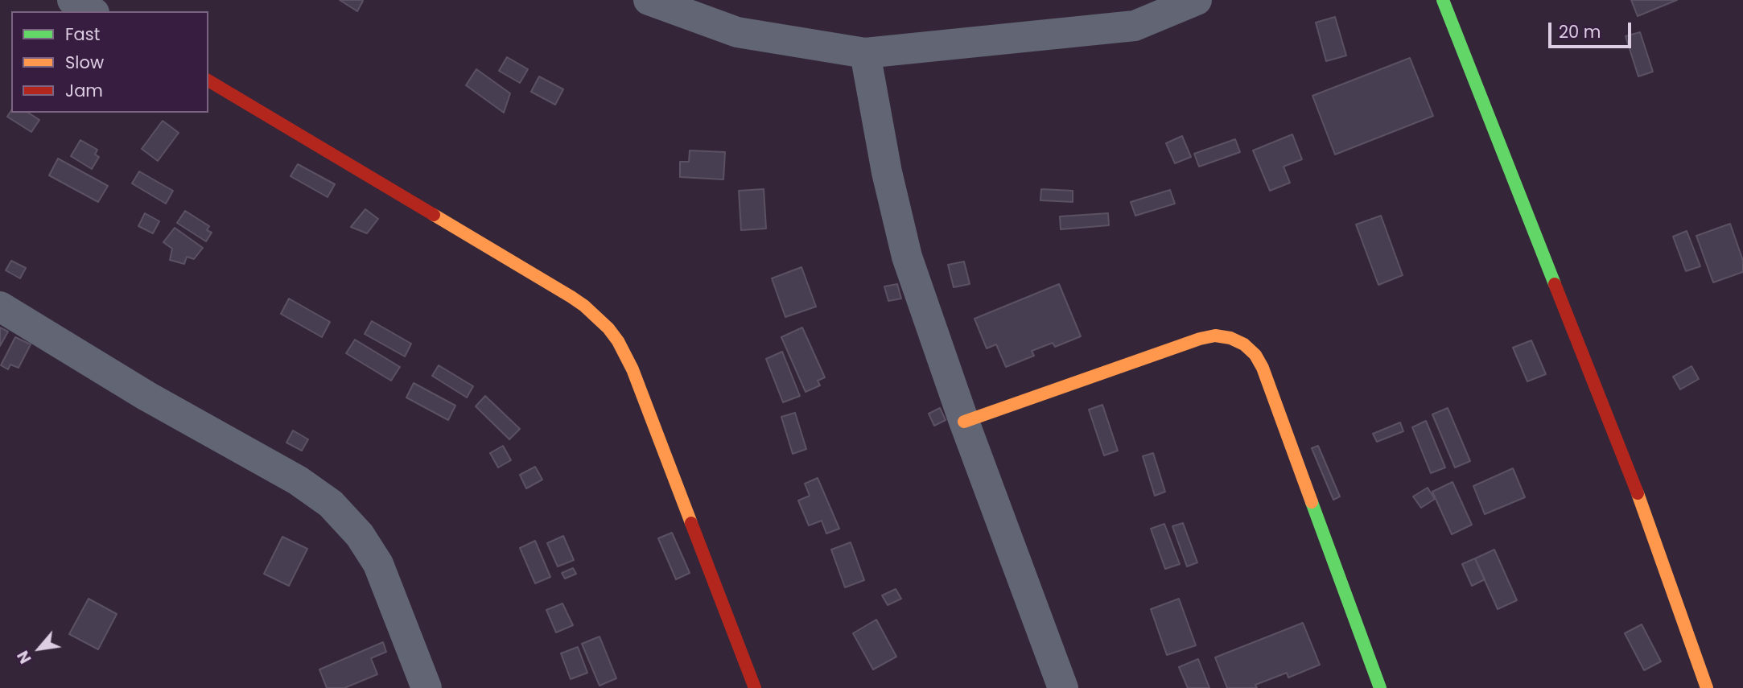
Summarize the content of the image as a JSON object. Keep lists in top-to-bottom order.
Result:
{
  "legend": ["Fast", "Slow", "Jam"],
  "scale_bar": "20 m",
  "north": "bottom left"
}
